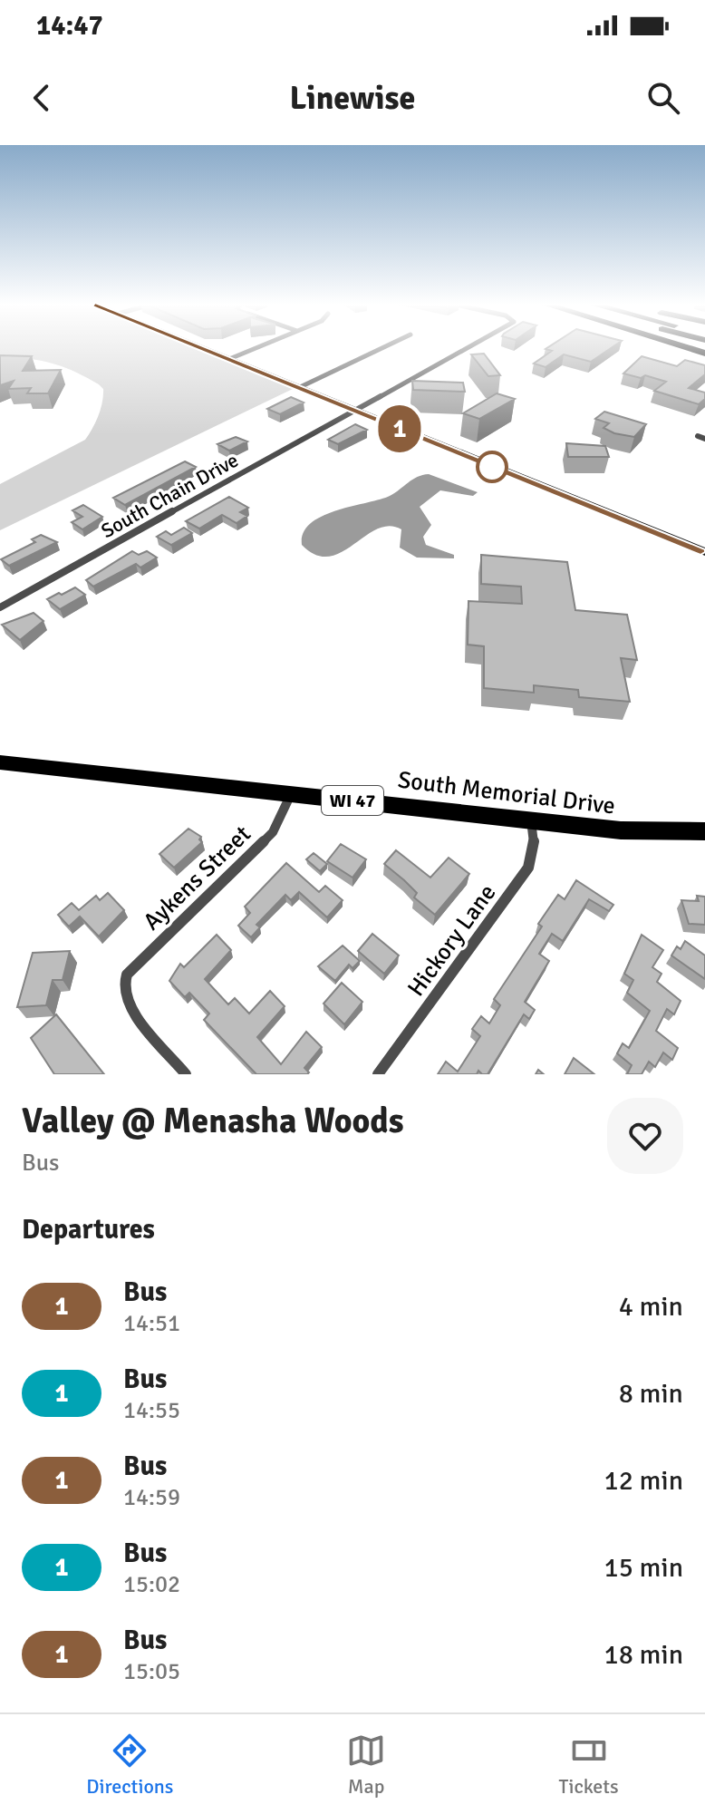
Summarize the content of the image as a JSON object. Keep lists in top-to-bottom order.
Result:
{
  "streets": {
    "main road": ["South Memorial Drive", "WI 47"],
    "street": ["South Chain Drive", "Aykens Street", "Hickory Lane"]
  },
  "crossings": [
    ["South Memorial Drive", "Aykens Street"],
    ["South Memorial Drive", "Hickory Lane"]
  ],
  "lines": ["bus line 1"],
  "page": {
    "status": "14:47",
    "header": "Linewise",
    "on_map": "1",
    "heading": [
      ["Valley @ Menasha Woods", "Bus"],
      "Departures"
    ],
    "list": [
      {
        "mark": "1",
        "name": "Bus",
        "note": "14:51",
        "value": "4 min"
      },
      {
        "mark": "1",
        "name": "Bus",
        "note": "14:55",
        "value": "8 min"
      },
      {
        "mark": "1",
        "name": "Bus",
        "note": "14:59",
        "value": "12 min"
      },
      {
        "mark": "1",
        "name": "Bus",
        "note": "15:02",
        "value": "15 min"
      },
      {
        "mark": "1",
        "name": "Bus",
        "note": "15:05",
        "value": "18 min"
      }
    ],
    "tabs": ["Directions", "Map", "Tickets"]
  }
}
